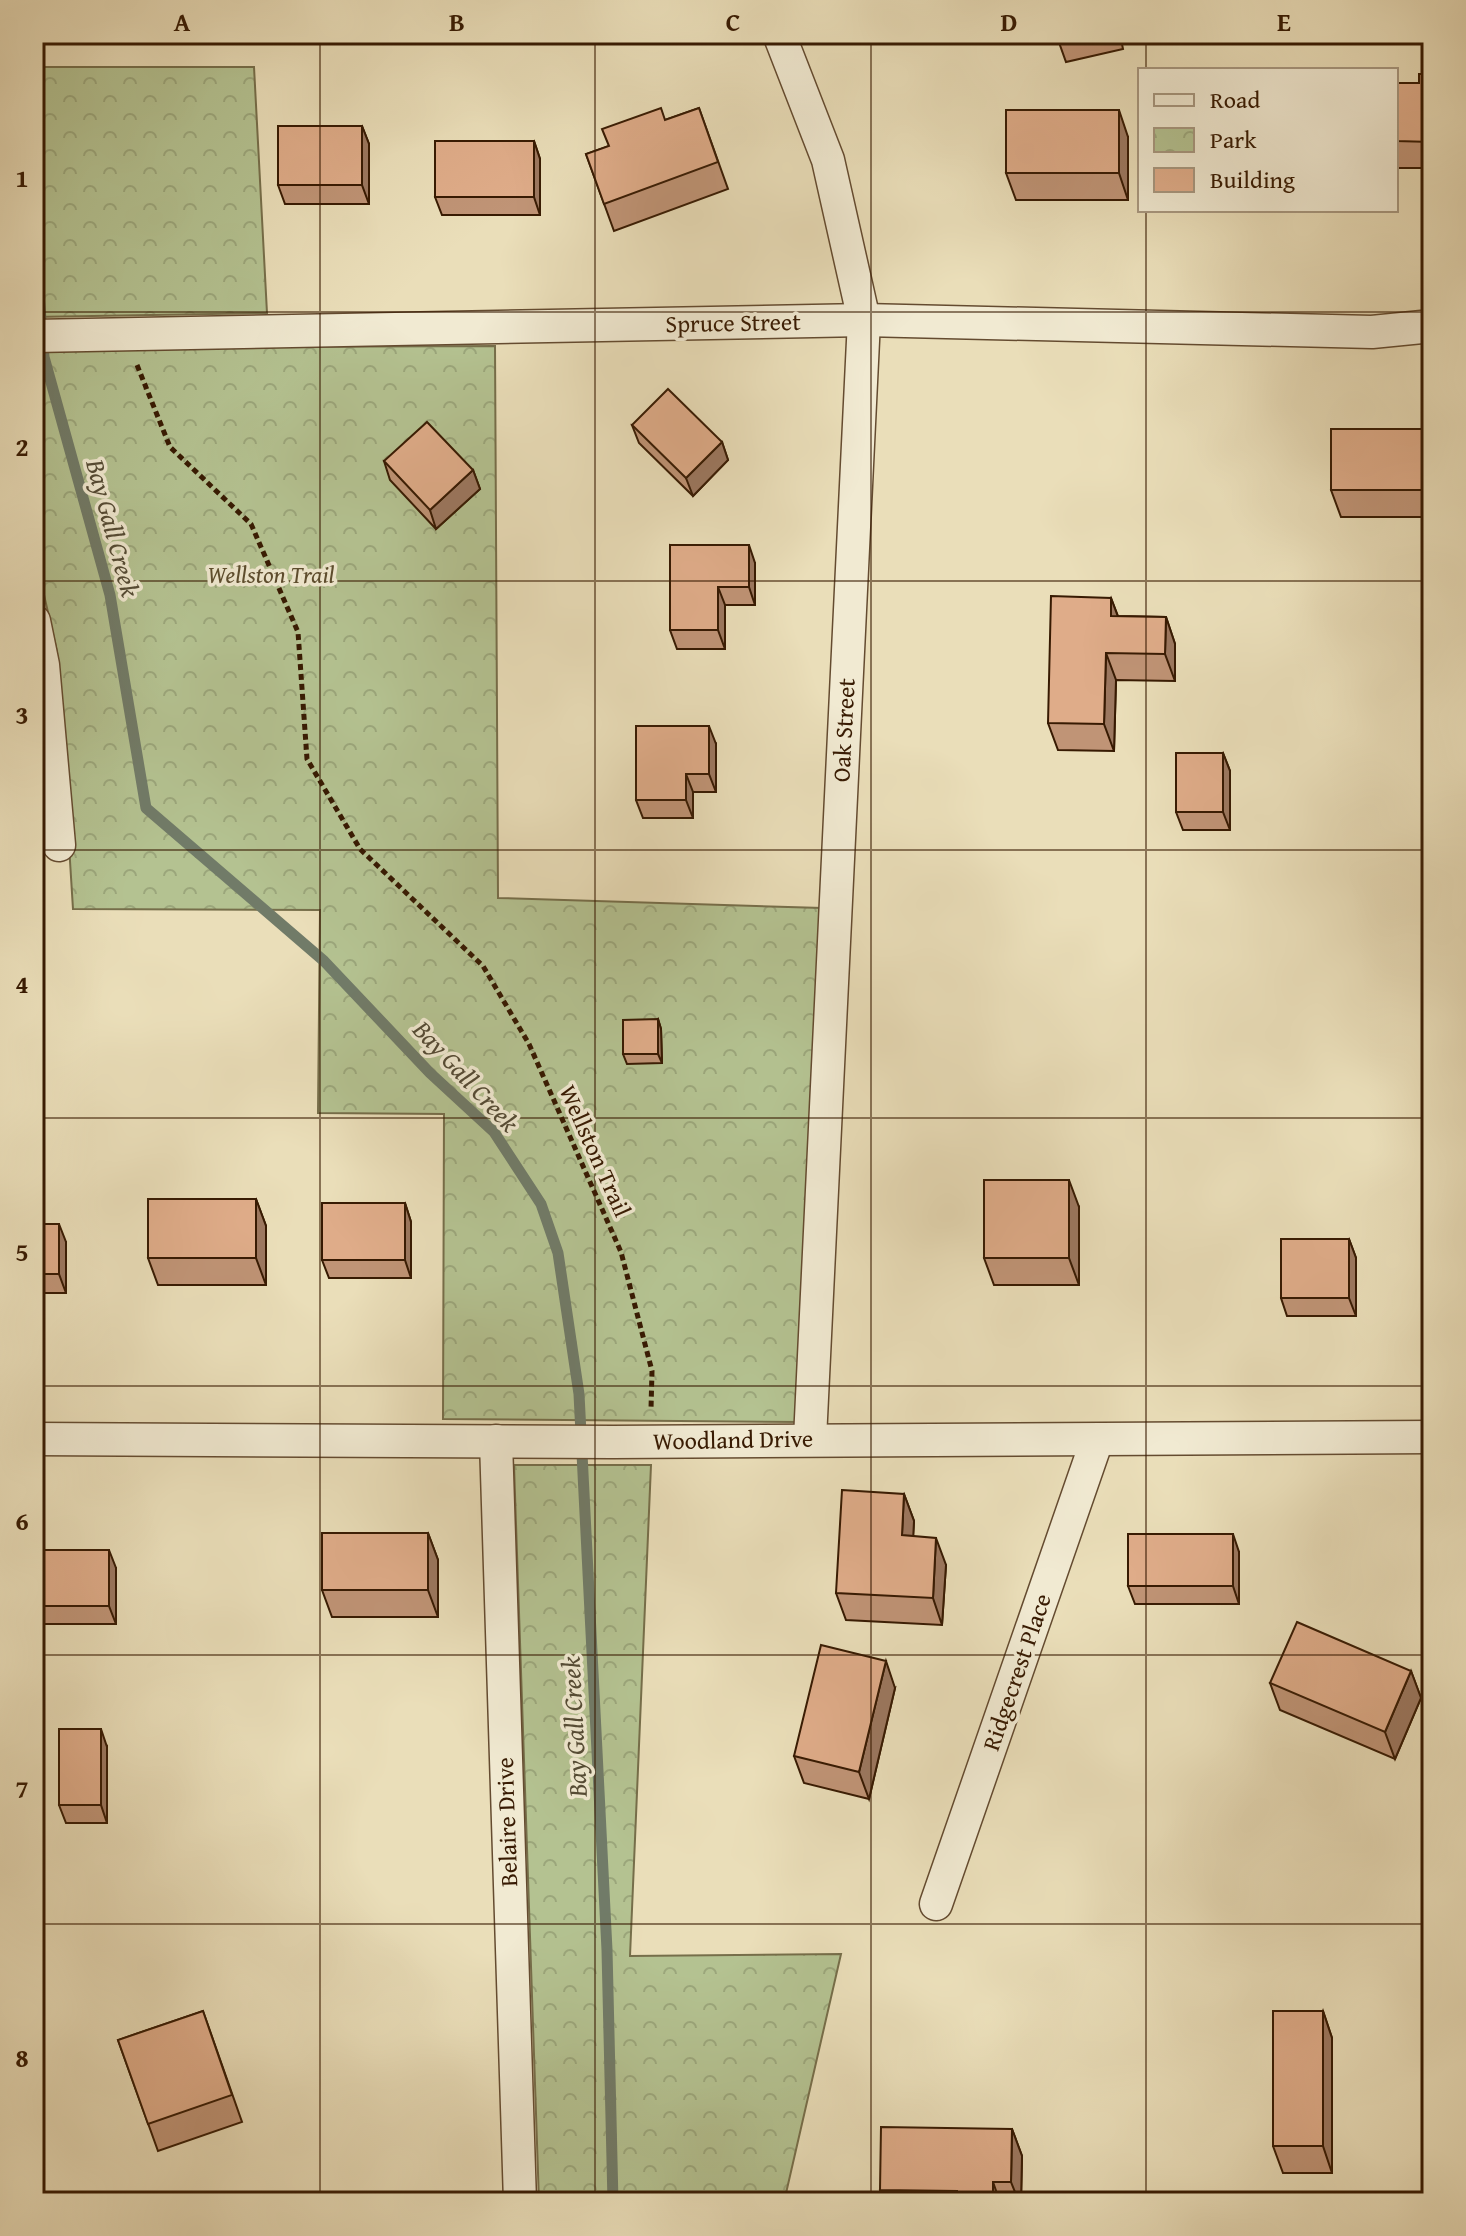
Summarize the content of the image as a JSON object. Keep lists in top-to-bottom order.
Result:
{
  "streets": {
    "street": [
      "Spruce Street",
      "Oak Street",
      "Woodland Drive",
      "Ridgecrest Place",
      "Belaire Drive"
    ],
    "path": ["Wellston Trail"]
  },
  "crossings": [
    ["Spruce Street", "Oak Street"],
    ["Spruce Street", "Wellston Trail"],
    ["Oak Street", "Woodland Drive"],
    ["Wellston Trail", "Woodland Drive"],
    ["Woodland Drive", "Ridgecrest Place"],
    ["Woodland Drive", "Belaire Drive"]
  ],
  "water": ["Bay Gall Creek"],
  "parks": ["Wellston Trail"],
  "legend": ["Road", "Park", "Building"],
  "grid": {
    "columns": [
      "A",
      "B",
      "C",
      "D",
      "E"
    ],
    "rows": [
      "1",
      "2",
      "3",
      "4",
      "5",
      "6",
      "7",
      "8"
    ]
  }
}
